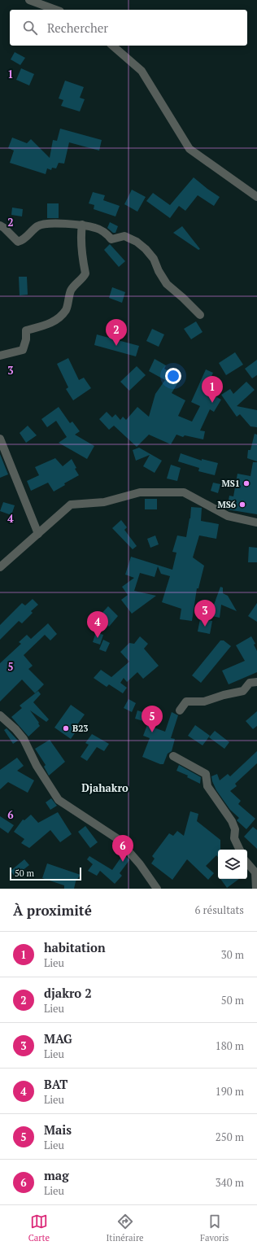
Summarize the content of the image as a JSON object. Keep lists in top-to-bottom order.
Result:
{
  "districts": ["Djahakro"],
  "places": ["MS1", "MS6", "B23"],
  "scale_bar": "50 m",
  "page": {
    "search": "Rechercher",
    "pins": [
      "2",
      "1",
      "3",
      "4",
      "5",
      "6"
    ],
    "scale": "50 m",
    "heading": ["À proximité", "6 résultats"],
    "list": [
      {
        "mark": "1",
        "name": "habitation",
        "note": "Lieu",
        "value": "30 m"
      },
      {
        "mark": "2",
        "name": "djakro 2",
        "note": "Lieu",
        "value": "50 m"
      },
      {
        "mark": "3",
        "name": "MAG",
        "note": "Lieu",
        "value": "180 m"
      },
      {
        "mark": "4",
        "name": "BAT",
        "note": "Lieu",
        "value": "190 m"
      },
      {
        "mark": "5",
        "name": "Mais",
        "note": "Lieu",
        "value": "250 m"
      },
      {
        "mark": "6",
        "name": "mag",
        "note": "Lieu",
        "value": "340 m"
      }
    ],
    "nav": ["Carte", "Itinéraire", "Favoris"]
  },
  "grid": {
    "rows": [
      "1",
      "2",
      "3",
      "4",
      "5",
      "6"
    ]
  }
}
